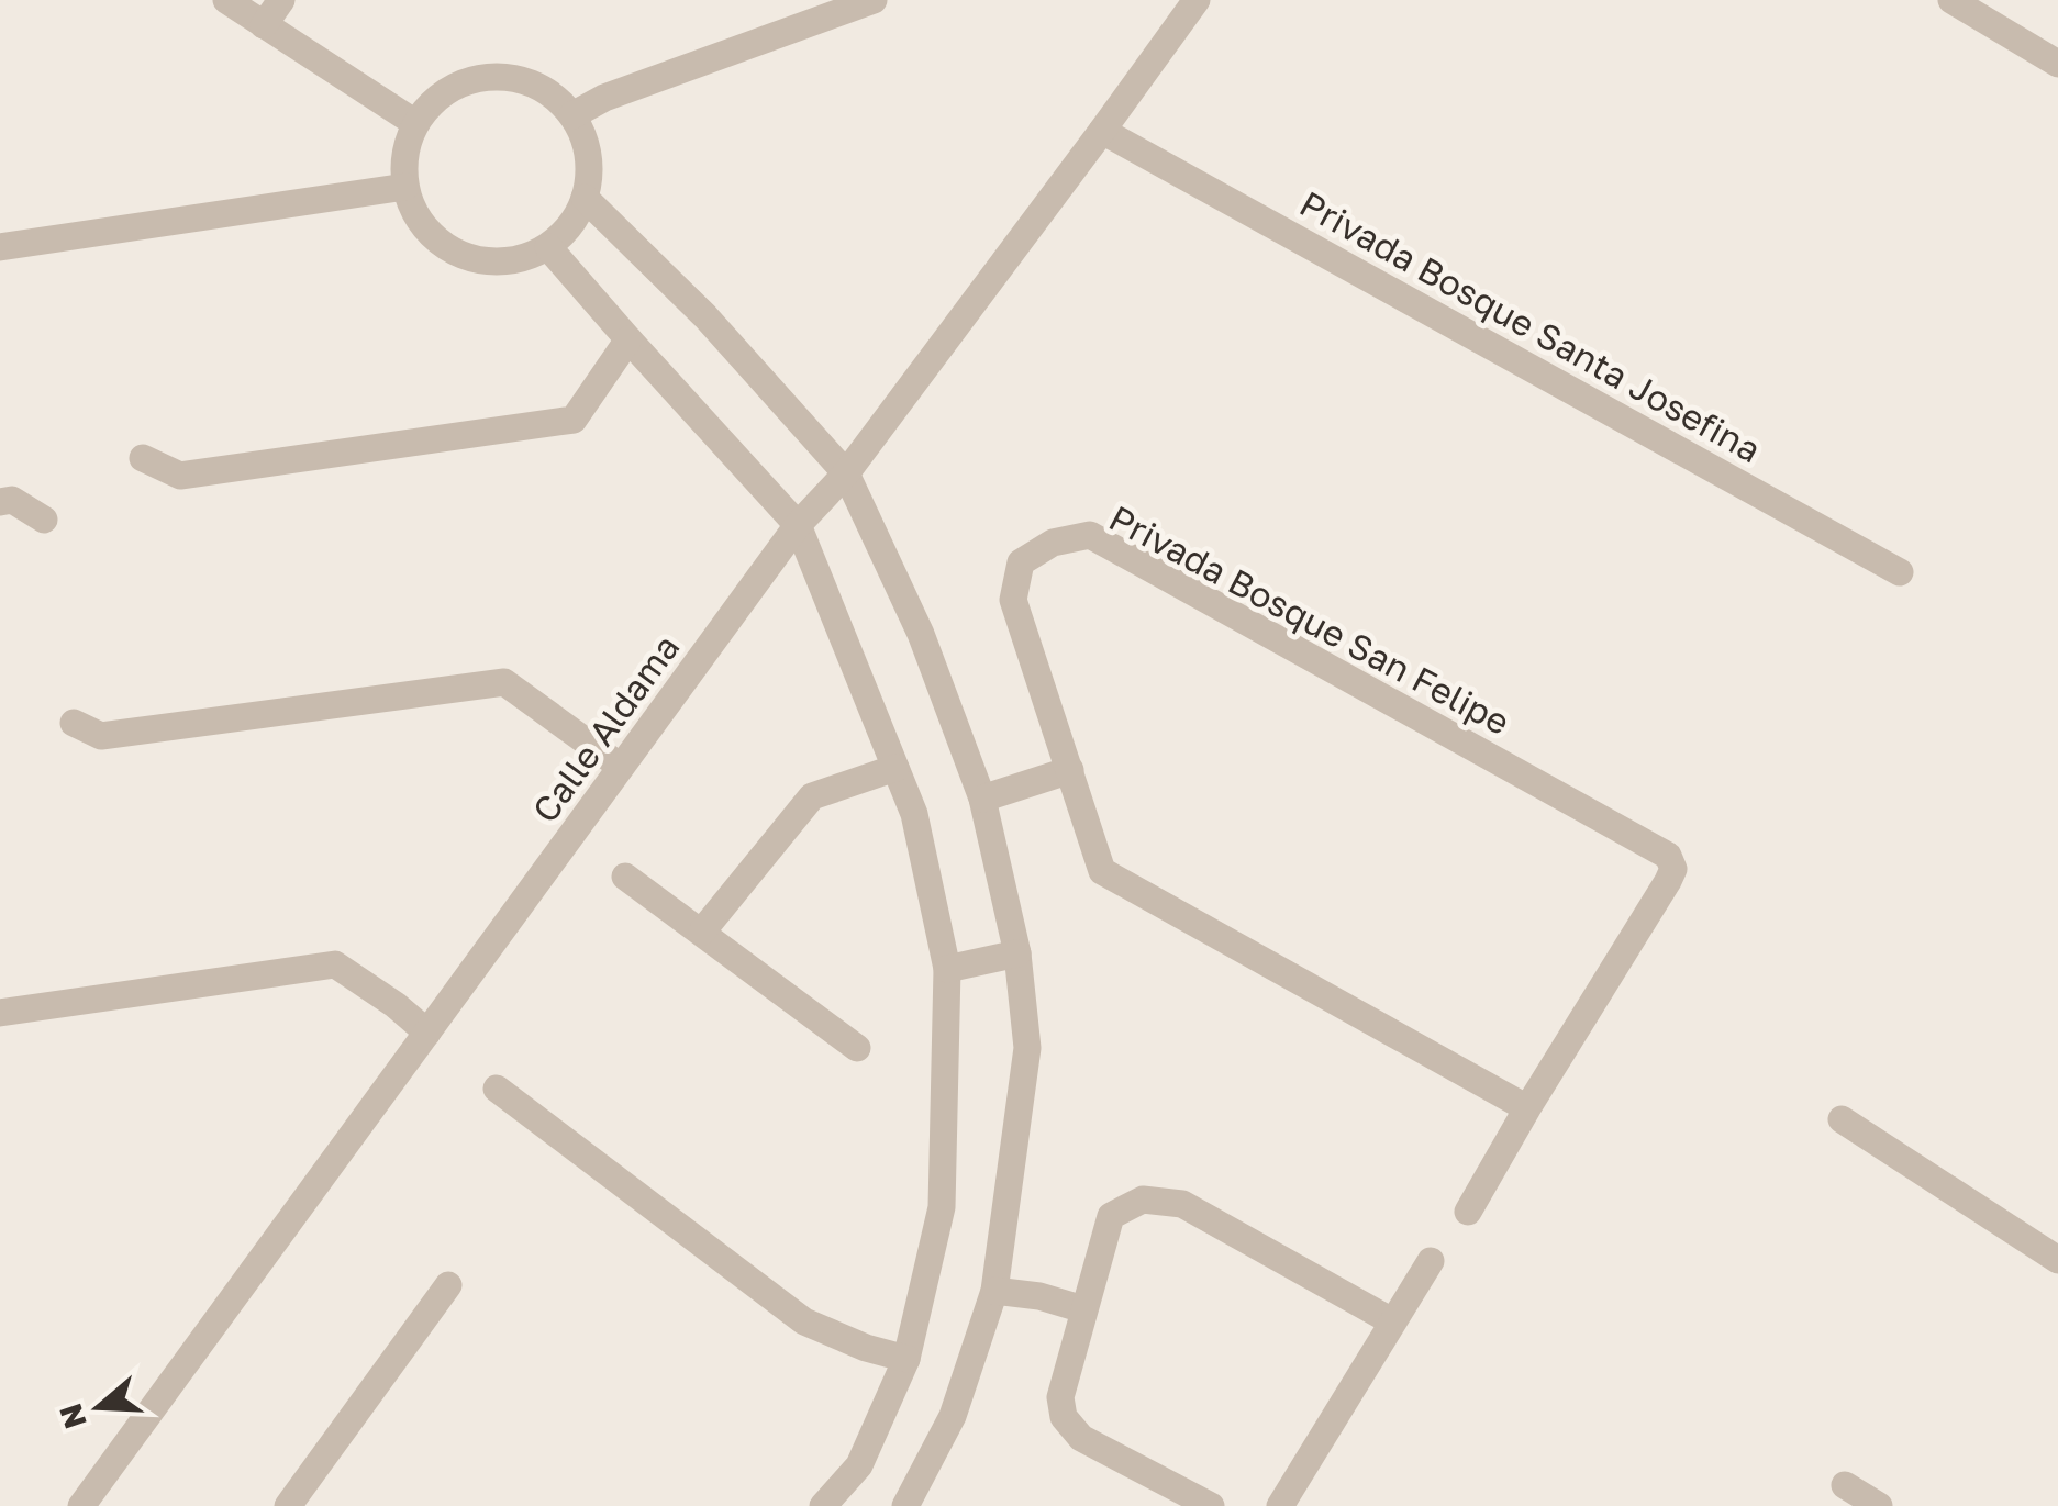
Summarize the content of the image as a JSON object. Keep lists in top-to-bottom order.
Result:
{
  "streets": {
    "street": ["Privada Bosque Santa Josefina", "Privada Bosque San Felipe", "Calle Aldama"]
  },
  "crossings": [
    ["Privada Bosque Santa Josefina", "Calle Aldama"]
  ],
  "north": "left"
}
